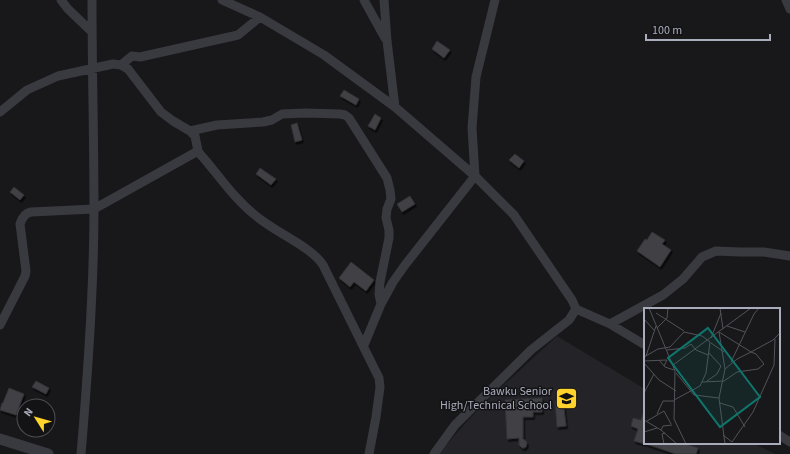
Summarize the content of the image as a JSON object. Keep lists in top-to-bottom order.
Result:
{
  "places": {
    "school or university": ["Bawku Senior High/Technical School"]
  },
  "scale_bar": "100 m",
  "north": "top left"
}
